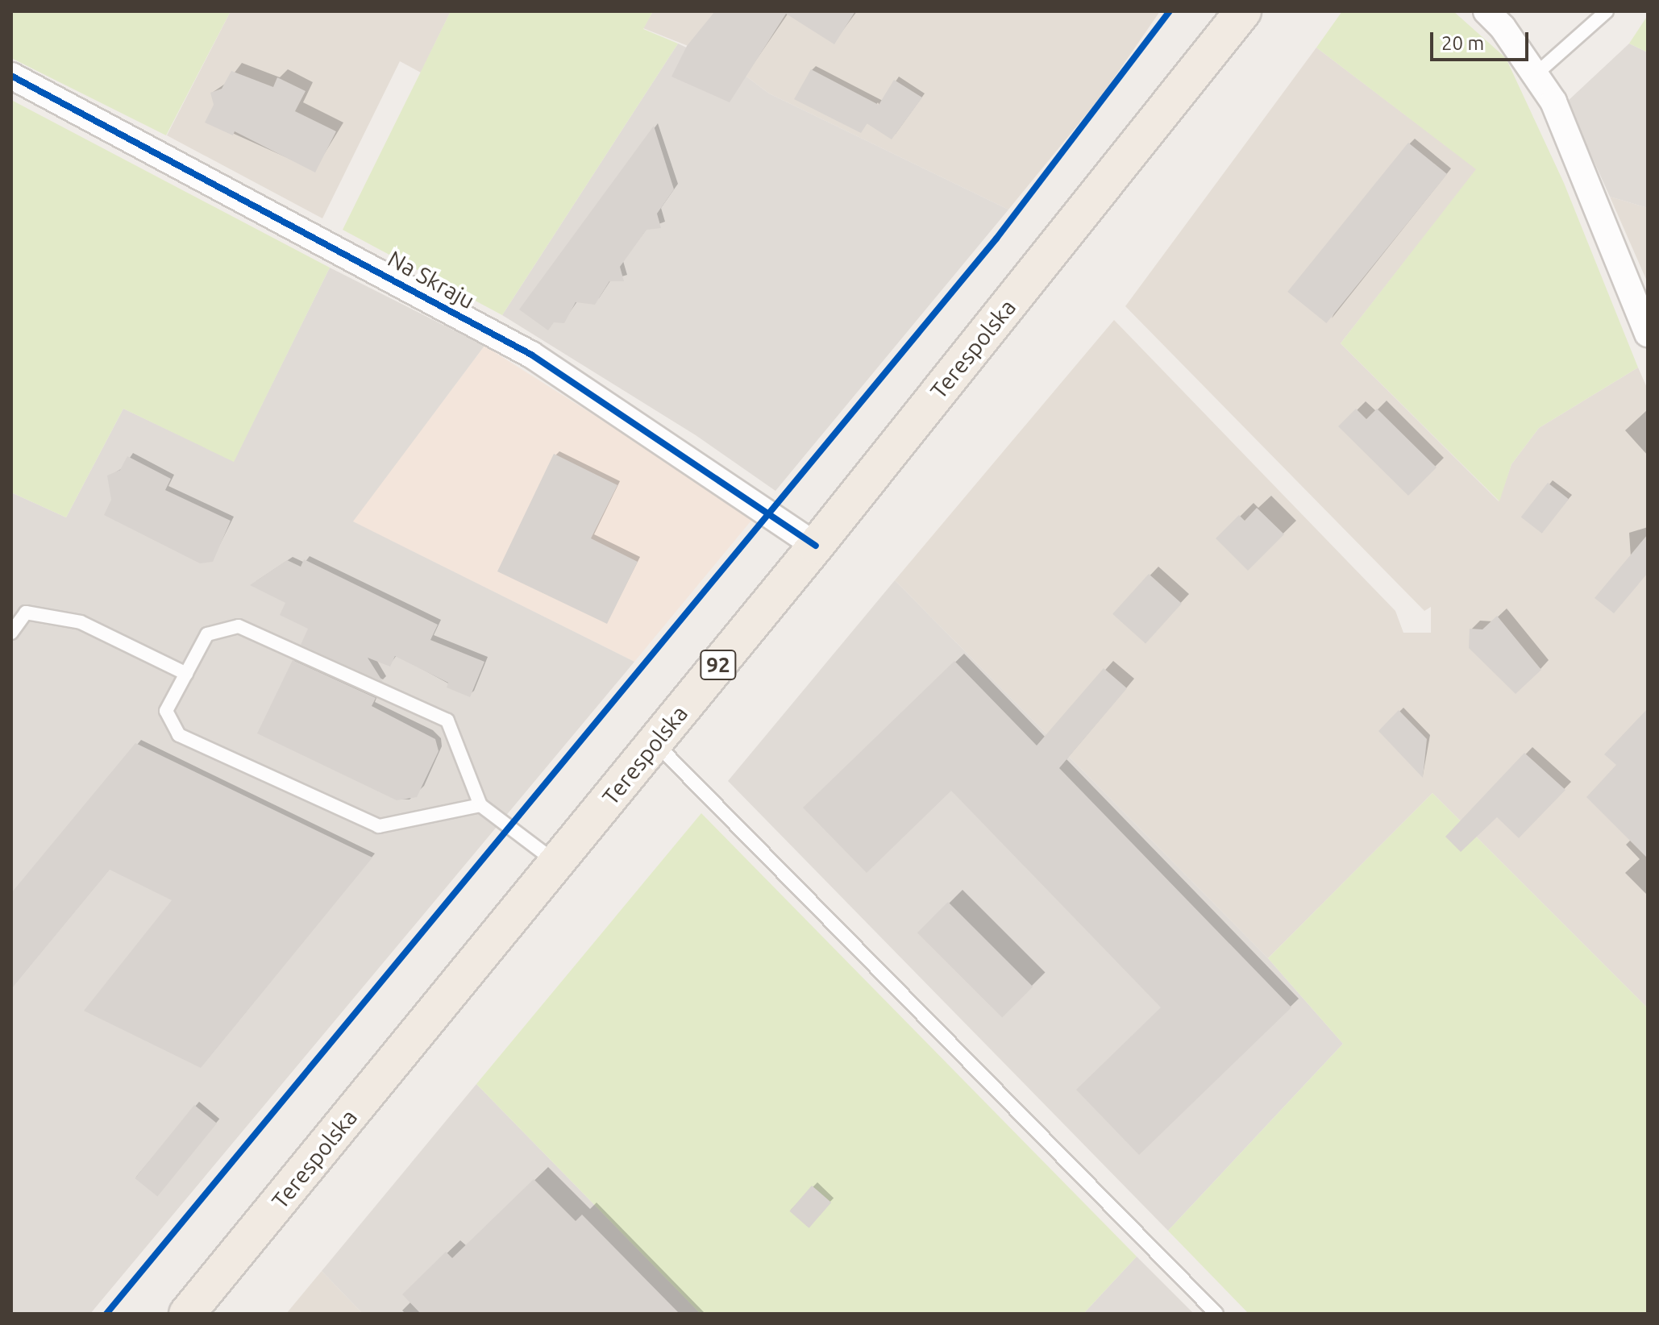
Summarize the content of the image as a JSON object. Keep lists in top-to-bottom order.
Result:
{
  "streets": {
    "main road": ["Terespolska", "92"],
    "street": ["Na Skraju"]
  },
  "crossings": [
    ["Na Skraju", "Terespolska"]
  ],
  "scale_bar": "20 m"
}
